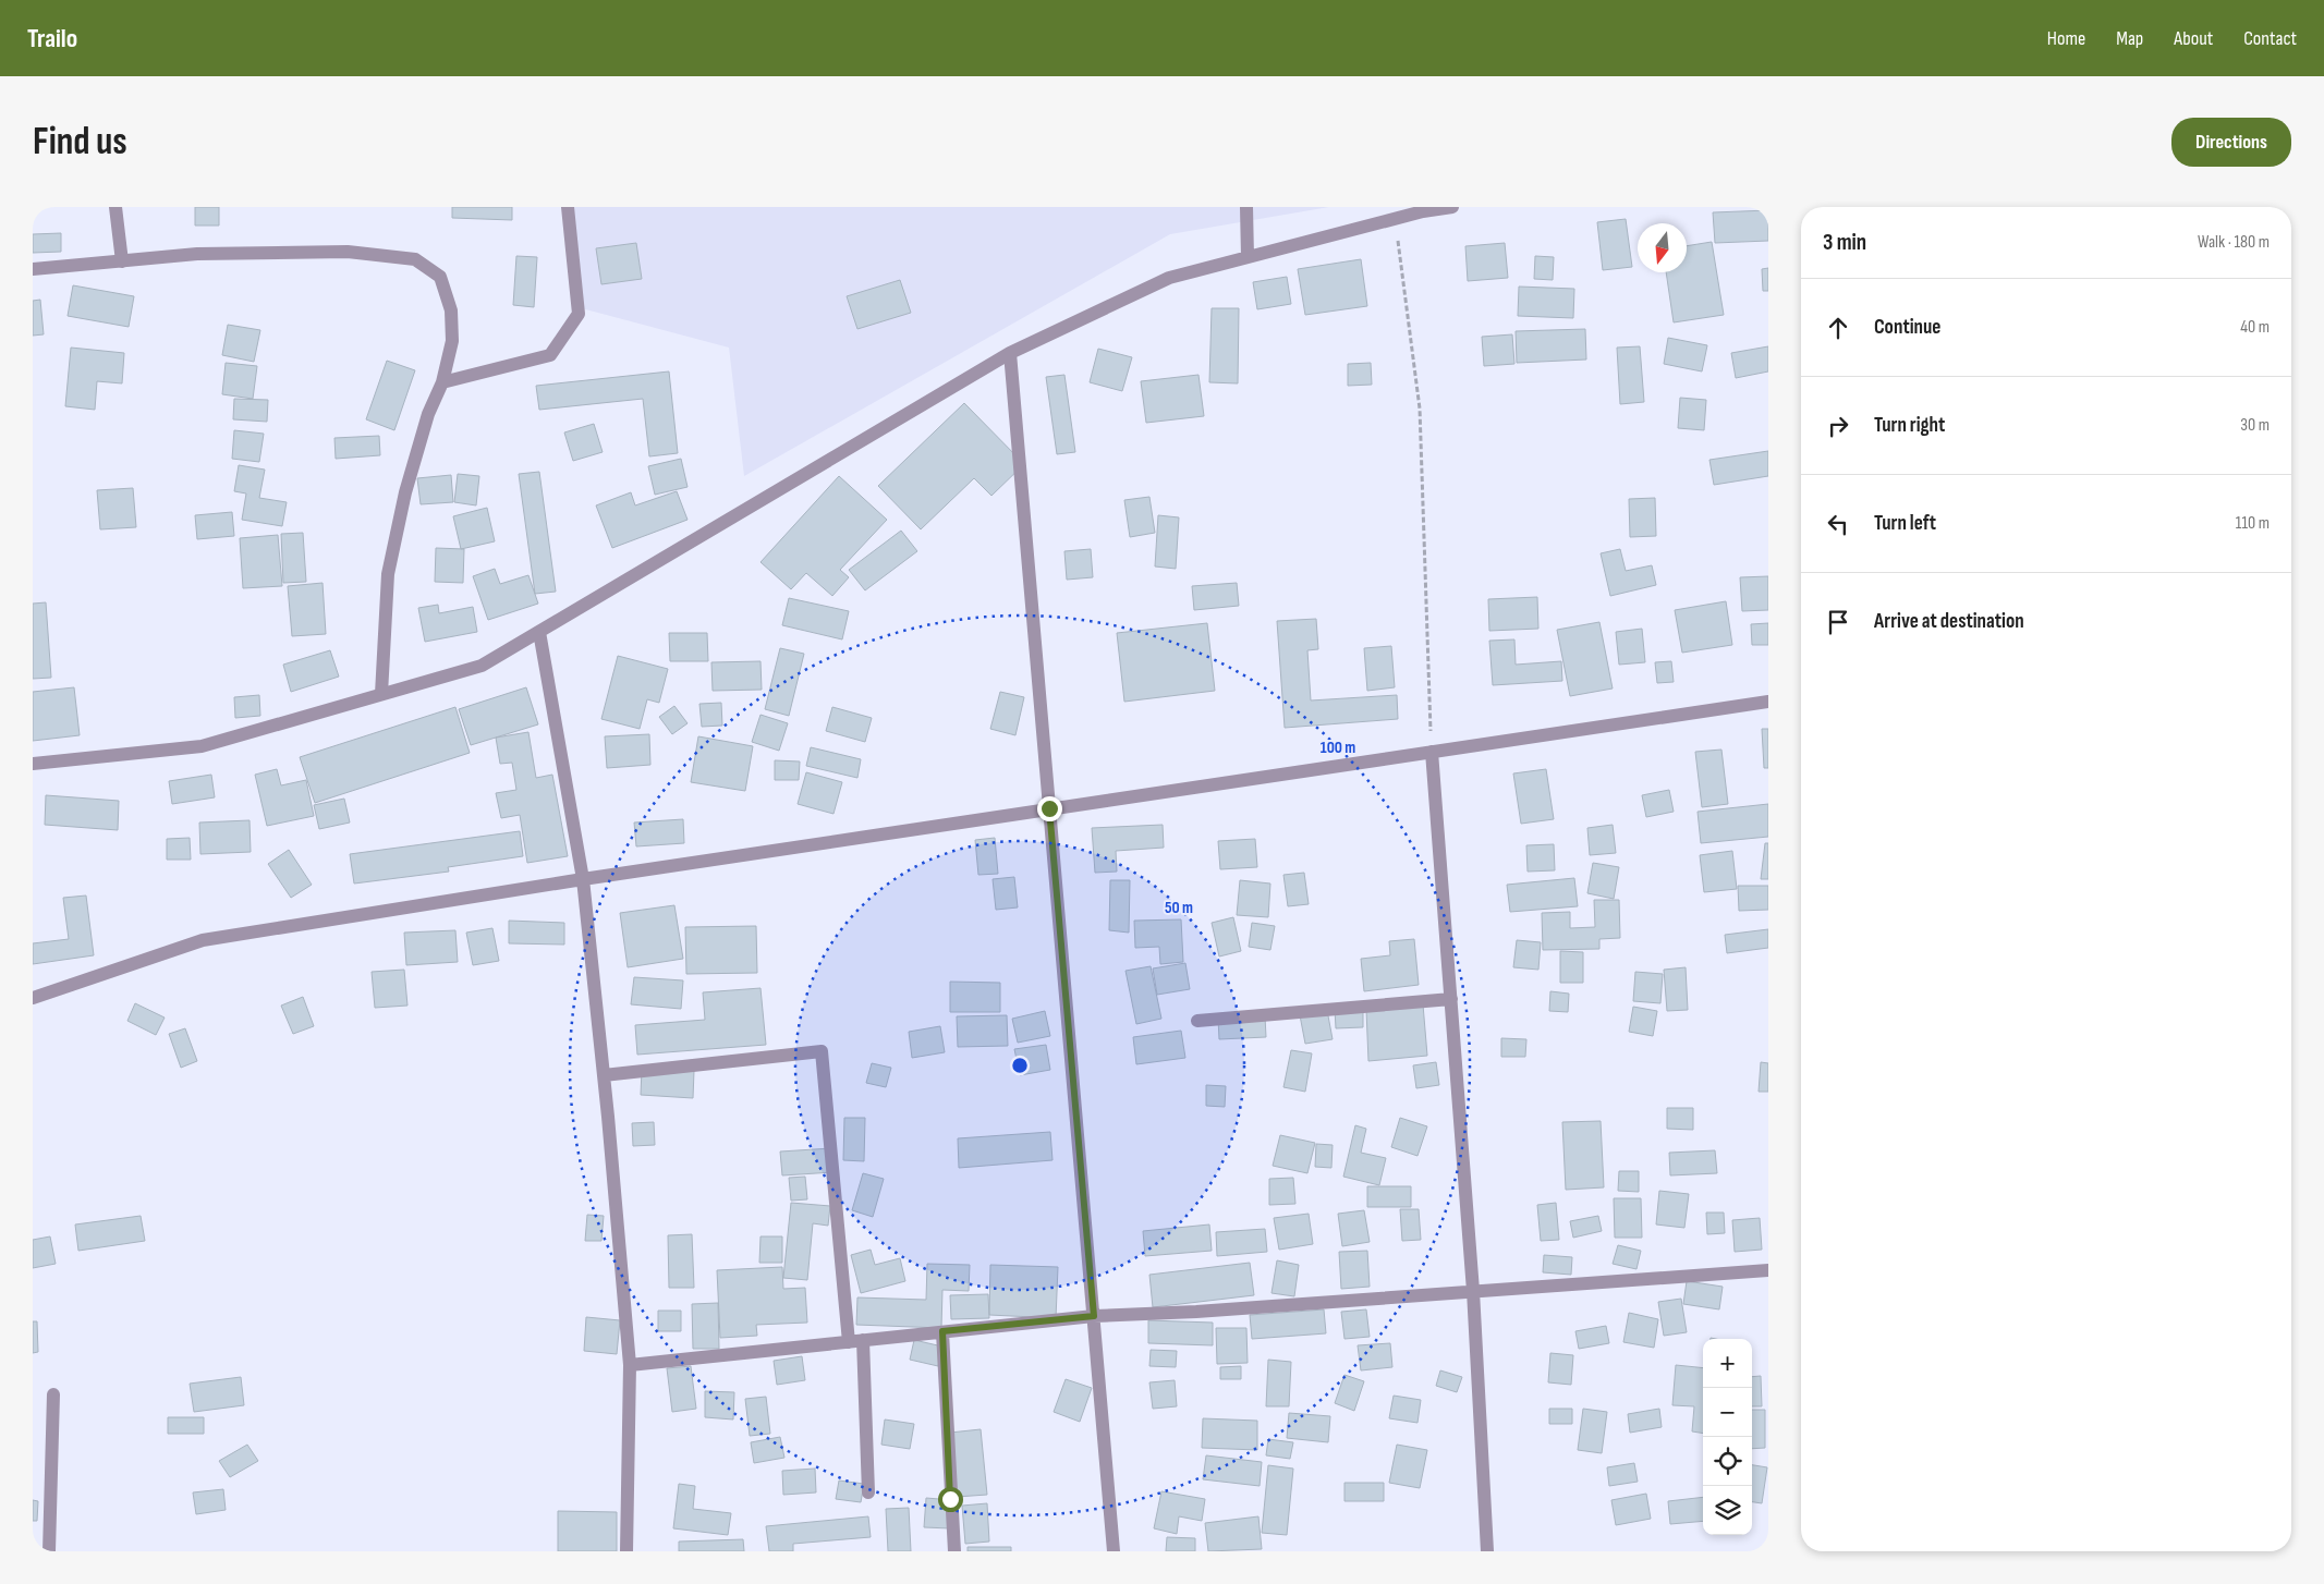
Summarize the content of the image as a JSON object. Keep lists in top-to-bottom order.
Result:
{
  "north": "bottom",
  "page": {
    "header": "Trailo",
    "nav": [
      "Home",
      "Map",
      "About",
      "Contact"
    ],
    "buttons": "Directions",
    "title": "Find us",
    "heading": ["3 min", "Walk · 180 m"],
    "list": [
      ["Continue", "40 m"],
      ["Turn right", "30 m"],
      ["Turn left", "110 m"],
      "Arrive at destination"
    ],
    "map_buttons": ["+", "−"]
  },
  "rings": ["100 m", "50 m"]
}
